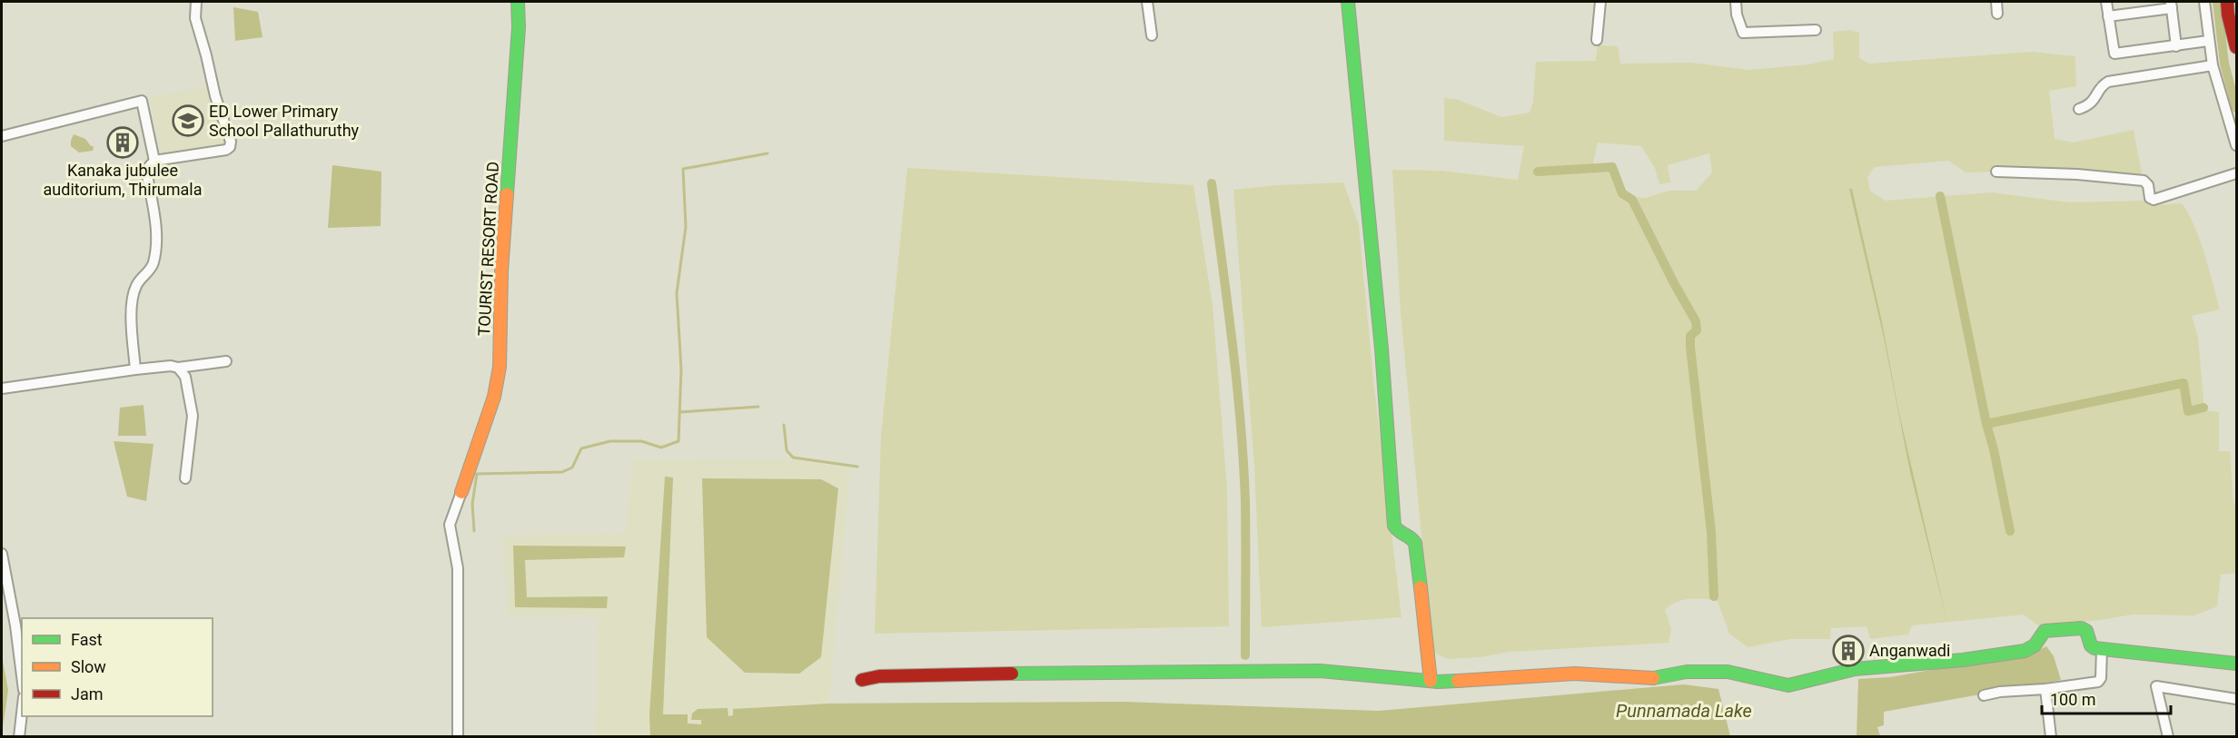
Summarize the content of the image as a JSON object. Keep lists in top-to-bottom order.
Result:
{
  "streets": {
    "street": ["TOURIST RESORT ROAD"]
  },
  "water": ["Punnamada Lake"],
  "places": {
    "school or university": ["ED Lower Primary School Pallathuruthy"],
    "building": ["Kanaka jubulee auditorium, Thirumala", "Anganwadi"]
  },
  "legend": ["Fast", "Slow", "Jam"],
  "scale_bar": "100 m"
}
